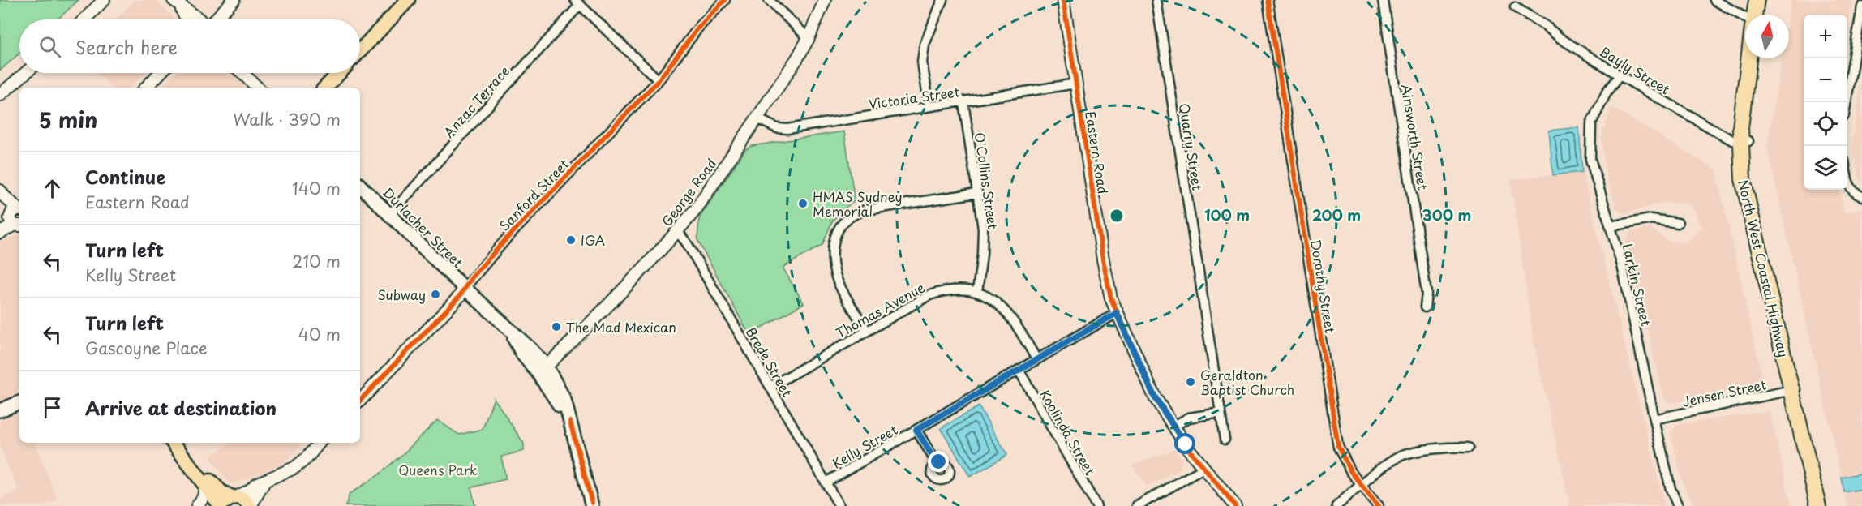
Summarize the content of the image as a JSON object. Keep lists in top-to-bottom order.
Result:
{
  "streets": {
    "highway": ["North West Coastal Highway"],
    "main road": ["Durlacher Street"],
    "street": [
      "Bayly Street",
      "Victoria Street",
      "Anzac Terrace",
      "Ainsworth Street",
      "Quarry Street",
      "Eastern Road",
      "O'Collins Street",
      "George Road",
      "Sanford Street",
      "Larkin Street",
      "Dorothy Street",
      "Thomas Avenue",
      "Brede Street",
      "Jensen Street",
      "Koolinda Street",
      "Kelly Street"
    ]
  },
  "crossings": [
    ["Bayly Street", "North West Coastal Highway"],
    ["Bayly Street", "Larkin Street"],
    ["Victoria Street", "Eastern Road"],
    ["Victoria Street", "O'Collins Street"],
    ["Victoria Street", "George Road"],
    ["Anzac Terrace", "Durlacher Street"],
    ["Eastern Road", "Kelly Street"],
    ["O'Collins Street", "Thomas Avenue"],
    ["George Road", "Durlacher Street"],
    ["George Road", "Brede Street"],
    ["Sanford Street", "Durlacher Street"],
    ["North West Coastal Highway", "Jensen Street"],
    ["Larkin Street", "Jensen Street"],
    ["Thomas Avenue", "Brede Street"],
    ["Thomas Avenue", "Kelly Street"],
    ["Brede Street", "Kelly Street"],
    ["Koolinda Street", "Kelly Street"]
  ],
  "parks": ["Queens Park"],
  "places": [
    "HMAS Sydney Memorial",
    "IGA",
    "Subway",
    "The Mad Mexican",
    "Geraldton Baptist Church"
  ],
  "north": "top",
  "page": {
    "map_buttons": ["+", "−"],
    "search": "Search here",
    "heading": ["5 min", "Walk · 390 m"],
    "list": [
      ["Continue", "Eastern Road", "140 m"],
      ["Turn left", "Kelly Street", "210 m"],
      ["Turn left", "Gascoyne Place", "40 m"],
      "Arrive at destination"
    ]
  },
  "rings": ["100 m", "200 m", "300 m"]
}
